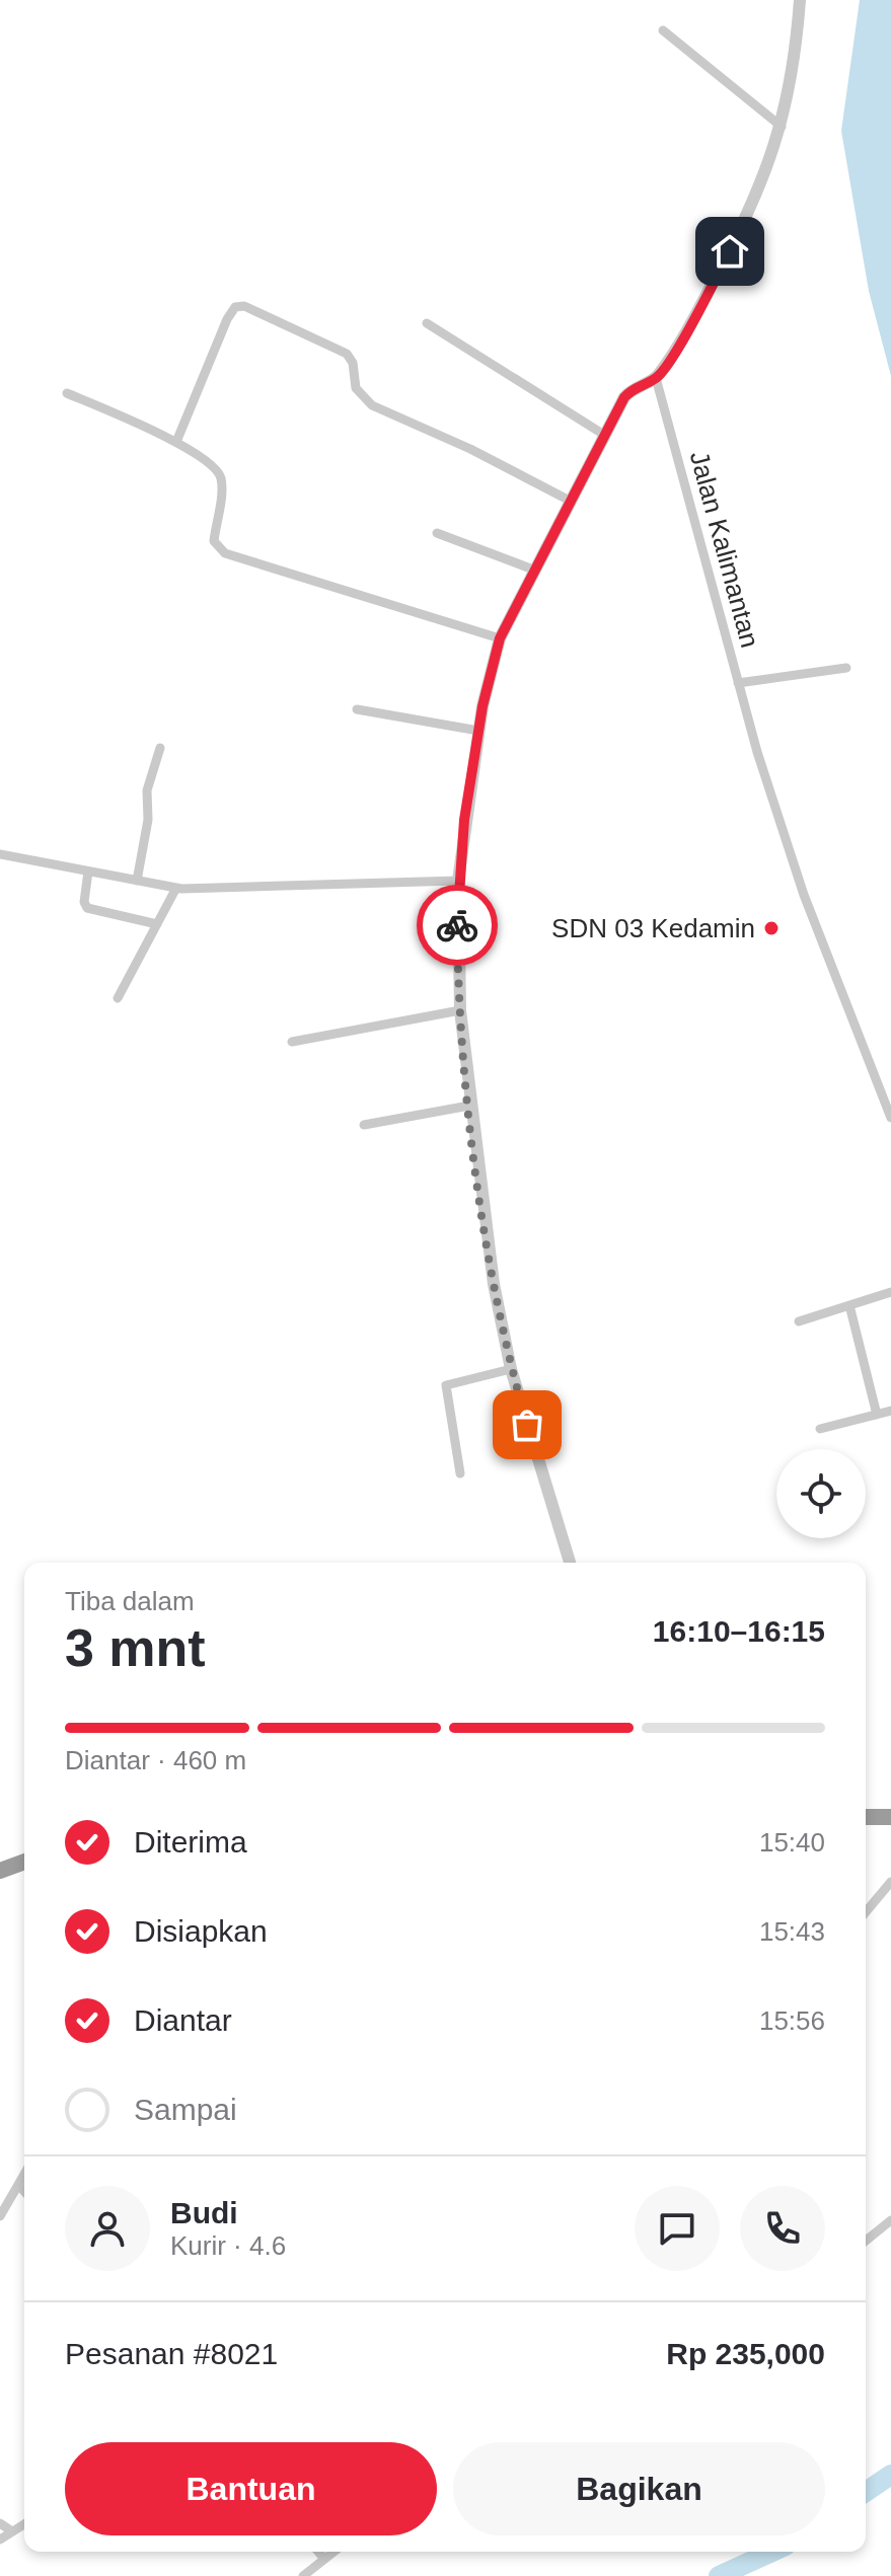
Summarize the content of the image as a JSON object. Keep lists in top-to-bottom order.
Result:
{
  "streets": {
    "street": ["Jalan Kalimantan"]
  },
  "places": ["SDN 03 Kedamin"],
  "page": {
    "heading": ["3 mnt", "Tiba dalam", "16:10–16:15"],
    "panel": [
      "Budi",
      "Kurir · 4.6",
      "Pesanan #8021",
      "Rp 235,000"
    ],
    "bar": "Diantar · 460 m",
    "list": [
      ["Diterima", "15:40"],
      ["Disiapkan", "15:43"],
      ["Diantar", "15:56"],
      "Sampai"
    ],
    "buttons": ["Bantuan", "Bagikan"]
  }
}
